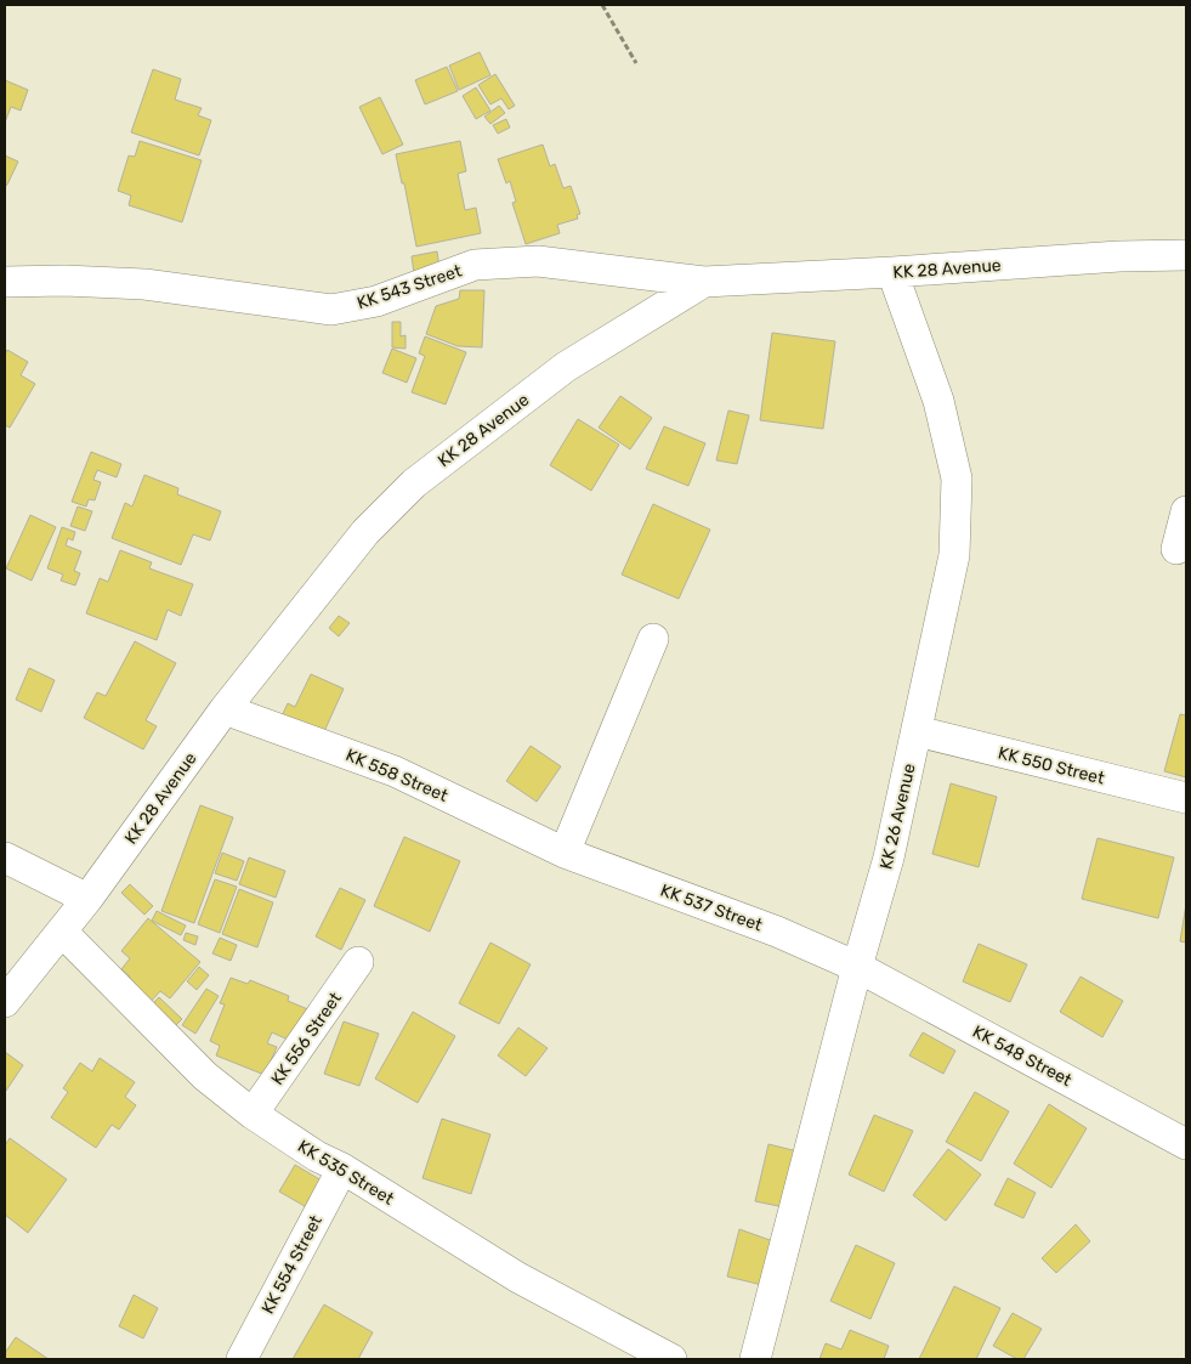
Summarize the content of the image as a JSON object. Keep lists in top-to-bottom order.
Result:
{
  "streets": {
    "street": [
      "KK 28 Avenue",
      "KK 543 Street",
      "KK 550 Street",
      "KK 558 Street",
      "KK 26 Avenue",
      "KK 537 Street",
      "KK 556 Street",
      "KK 548 Street",
      "KK 535 Street",
      "KK 554 Street"
    ]
  },
  "crossings": [
    ["KK 28 Avenue", "KK 543 Street"],
    ["KK 28 Avenue", "KK 558 Street"],
    ["KK 28 Avenue", "KK 26 Avenue"],
    ["KK 28 Avenue", "KK 535 Street"],
    ["KK 550 Street", "KK 26 Avenue"],
    ["KK 558 Street", "KK 537 Street"],
    ["KK 26 Avenue", "KK 537 Street"],
    ["KK 26 Avenue", "KK 548 Street"],
    ["KK 537 Street", "KK 548 Street"],
    ["KK 556 Street", "KK 535 Street"],
    ["KK 535 Street", "KK 554 Street"]
  ]
}
